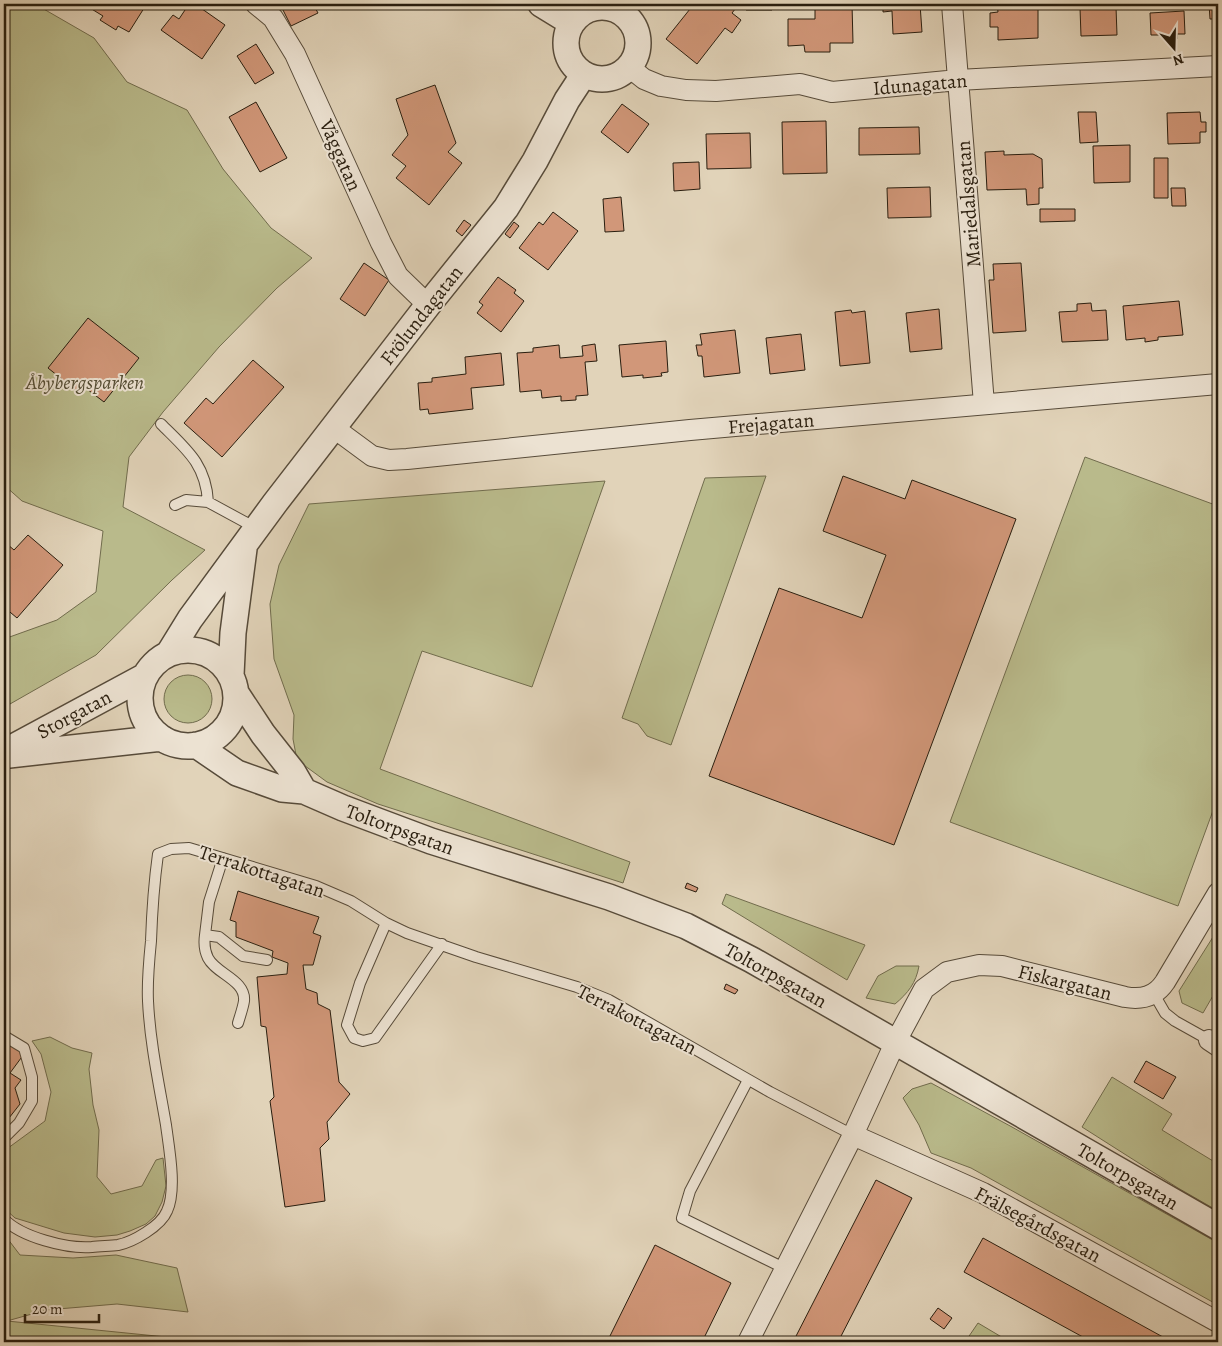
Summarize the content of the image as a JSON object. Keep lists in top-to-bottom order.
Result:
{
  "streets": {
    "street": [
      "Idunagatan",
      "Våggatan",
      "Mariedalsgatan",
      "Frölundagatan",
      "Frejagatan",
      "Storgatan",
      "Toltorpsgatan",
      "Fiskargatan",
      "Frälsegårdsgatan"
    ],
    "lane": ["Terrakottagatan"]
  },
  "crossings": [
    ["Idunagatan", "Mariedalsgatan"],
    ["Idunagatan", "Frölundagatan"],
    ["Våggatan", "Frölundagatan"],
    ["Mariedalsgatan", "Frejagatan"],
    ["Frölundagatan", "Frejagatan"],
    ["Frölundagatan", "Storgatan"],
    ["Frölundagatan", "Toltorpsgatan"],
    ["Storgatan", "Toltorpsgatan"],
    ["Toltorpsgatan", "Fiskargatan"],
    ["Terrakottagatan", "Frälsegårdsgatan"]
  ],
  "parks": ["Åbybergsparken"],
  "scale_bar": "20 m",
  "north": "bottom"
}
